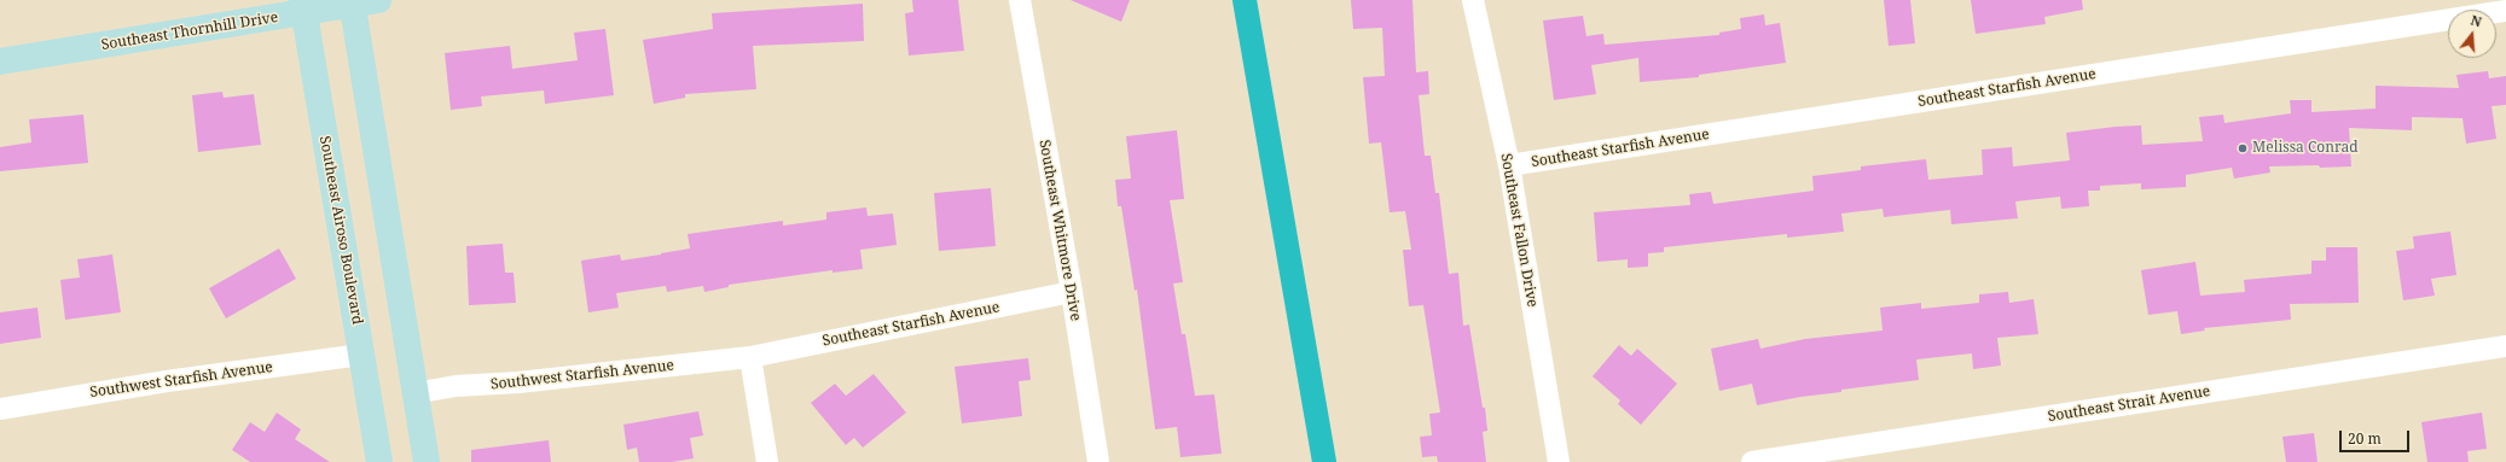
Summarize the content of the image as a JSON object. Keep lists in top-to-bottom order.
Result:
{
  "streets": {
    "main road": ["Southeast Thornhill Drive", "Southeast Airoso Boulevard"],
    "street": [
      "Southeast Starfish Avenue",
      "Southeast Whitmore Drive",
      "Southeast Fallon Drive",
      "Southwest Starfish Avenue",
      "Southeast Strait Avenue"
    ]
  },
  "crossings": [
    ["Southeast Thornhill Drive", "Southeast Airoso Boulevard"],
    ["Southeast Starfish Avenue", "Southeast Whitmore Drive"],
    ["Southeast Starfish Avenue", "Southeast Fallon Drive"],
    ["Southeast Starfish Avenue", "Southwest Starfish Avenue"],
    ["Southeast Airoso Boulevard", "Southwest Starfish Avenue"]
  ],
  "places": ["Melissa Conrad"],
  "scale_bar": "20 m",
  "north": "top"
}
